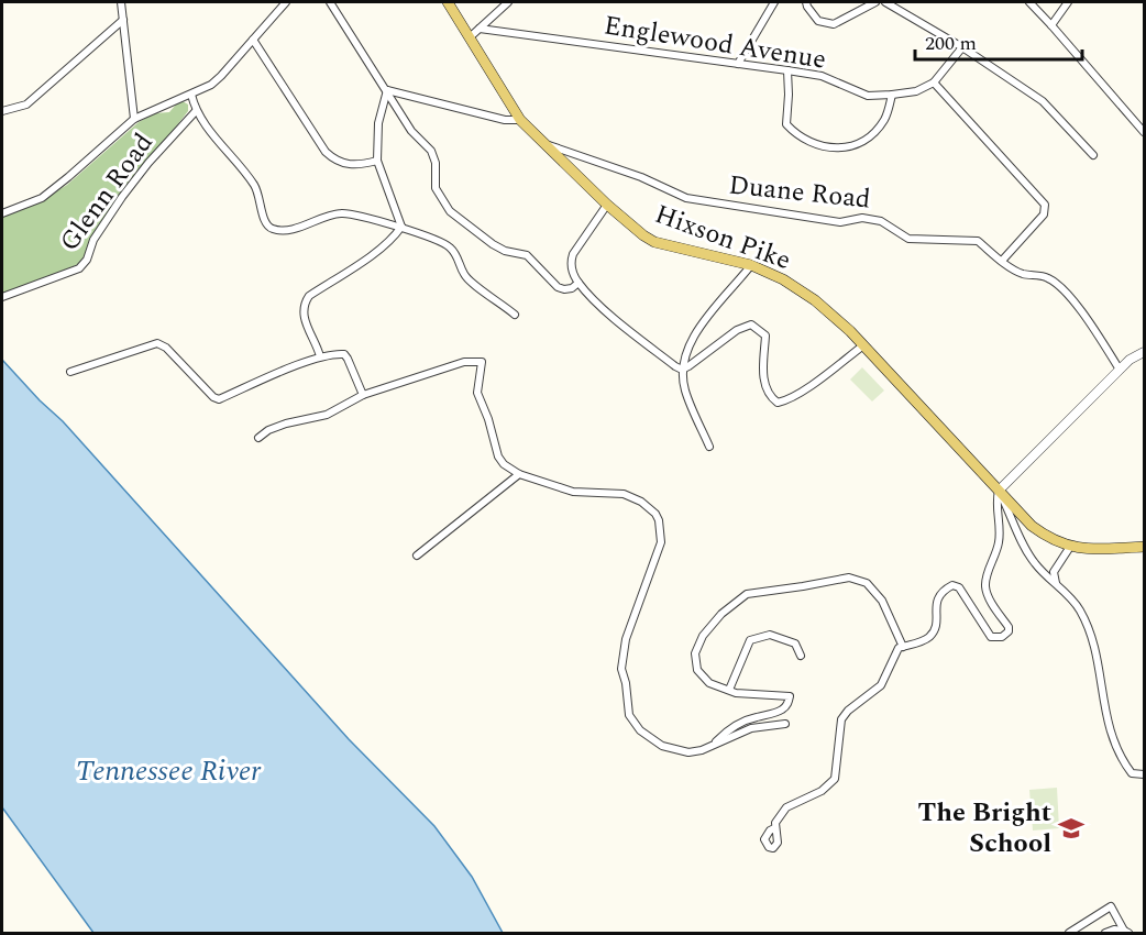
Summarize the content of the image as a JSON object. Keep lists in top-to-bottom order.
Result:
{
  "streets": {
    "main road": ["Hixson Pike"],
    "street": ["Englewood Avenue", "Glenn Road", "Duane Road"]
  },
  "crossings": [
    ["Duane Road", "Hixson Pike"]
  ],
  "water": ["Tennessee River"],
  "places": {
    "school or university": ["The Bright School"]
  },
  "scale_bar": "200 m"
}
